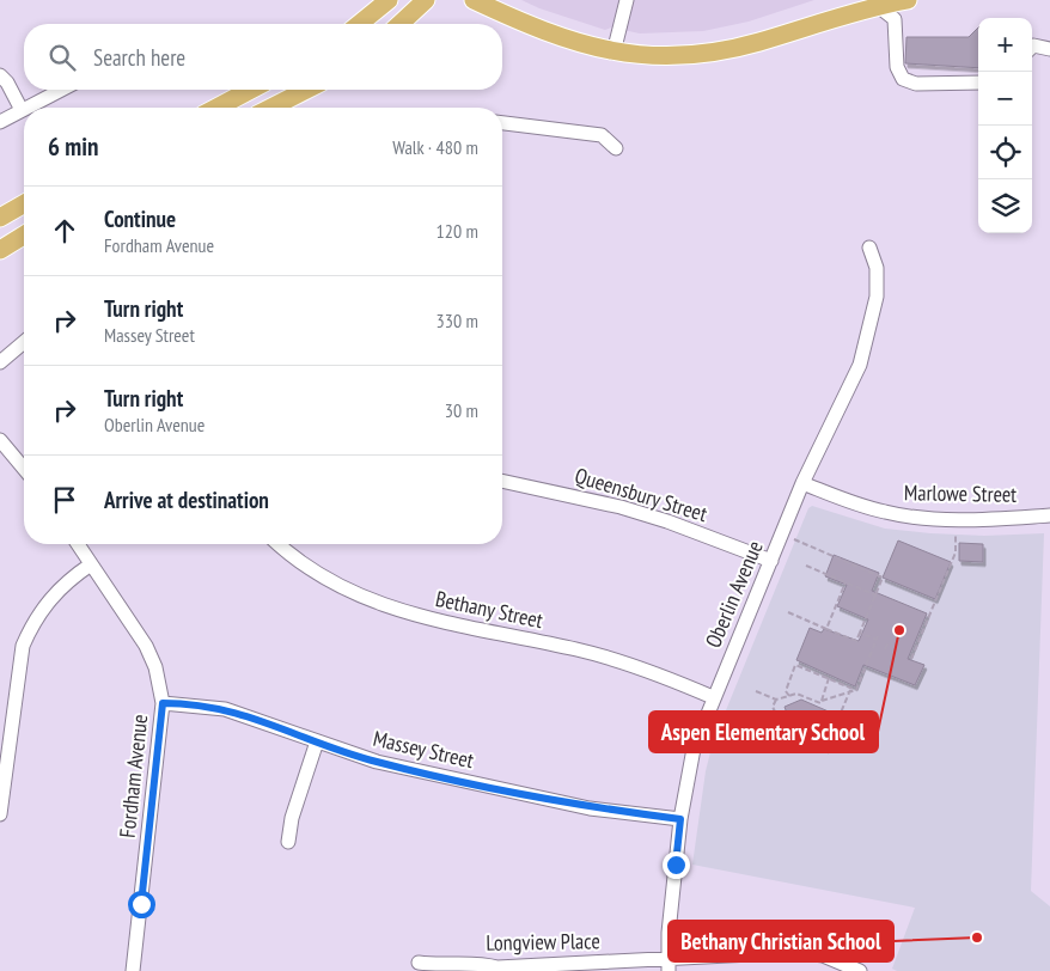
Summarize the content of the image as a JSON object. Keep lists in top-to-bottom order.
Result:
{
  "streets": {
    "street": [
      "Marlowe Street",
      "Queensbury Street",
      "Oberlin Avenue",
      "Bethany Street",
      "Massey Street",
      "Fordham Avenue",
      "Longview Place"
    ]
  },
  "crossings": [
    ["Marlowe Street", "Oberlin Avenue"],
    ["Queensbury Street", "Oberlin Avenue"],
    ["Oberlin Avenue", "Bethany Street"],
    ["Oberlin Avenue", "Massey Street"],
    ["Oberlin Avenue", "Longview Place"],
    ["Massey Street", "Fordham Avenue"]
  ],
  "places": ["Aspen Elementary School", "Bethany Christian School"],
  "page": {
    "map_buttons": ["+", "−"],
    "search": "Search here",
    "heading": ["6 min", "Walk · 480 m"],
    "list": [
      ["Continue", "Fordham Avenue", "120 m"],
      ["Turn right", "Massey Street", "330 m"],
      ["Turn right", "Oberlin Avenue", "30 m"],
      "Arrive at destination"
    ]
  }
}
